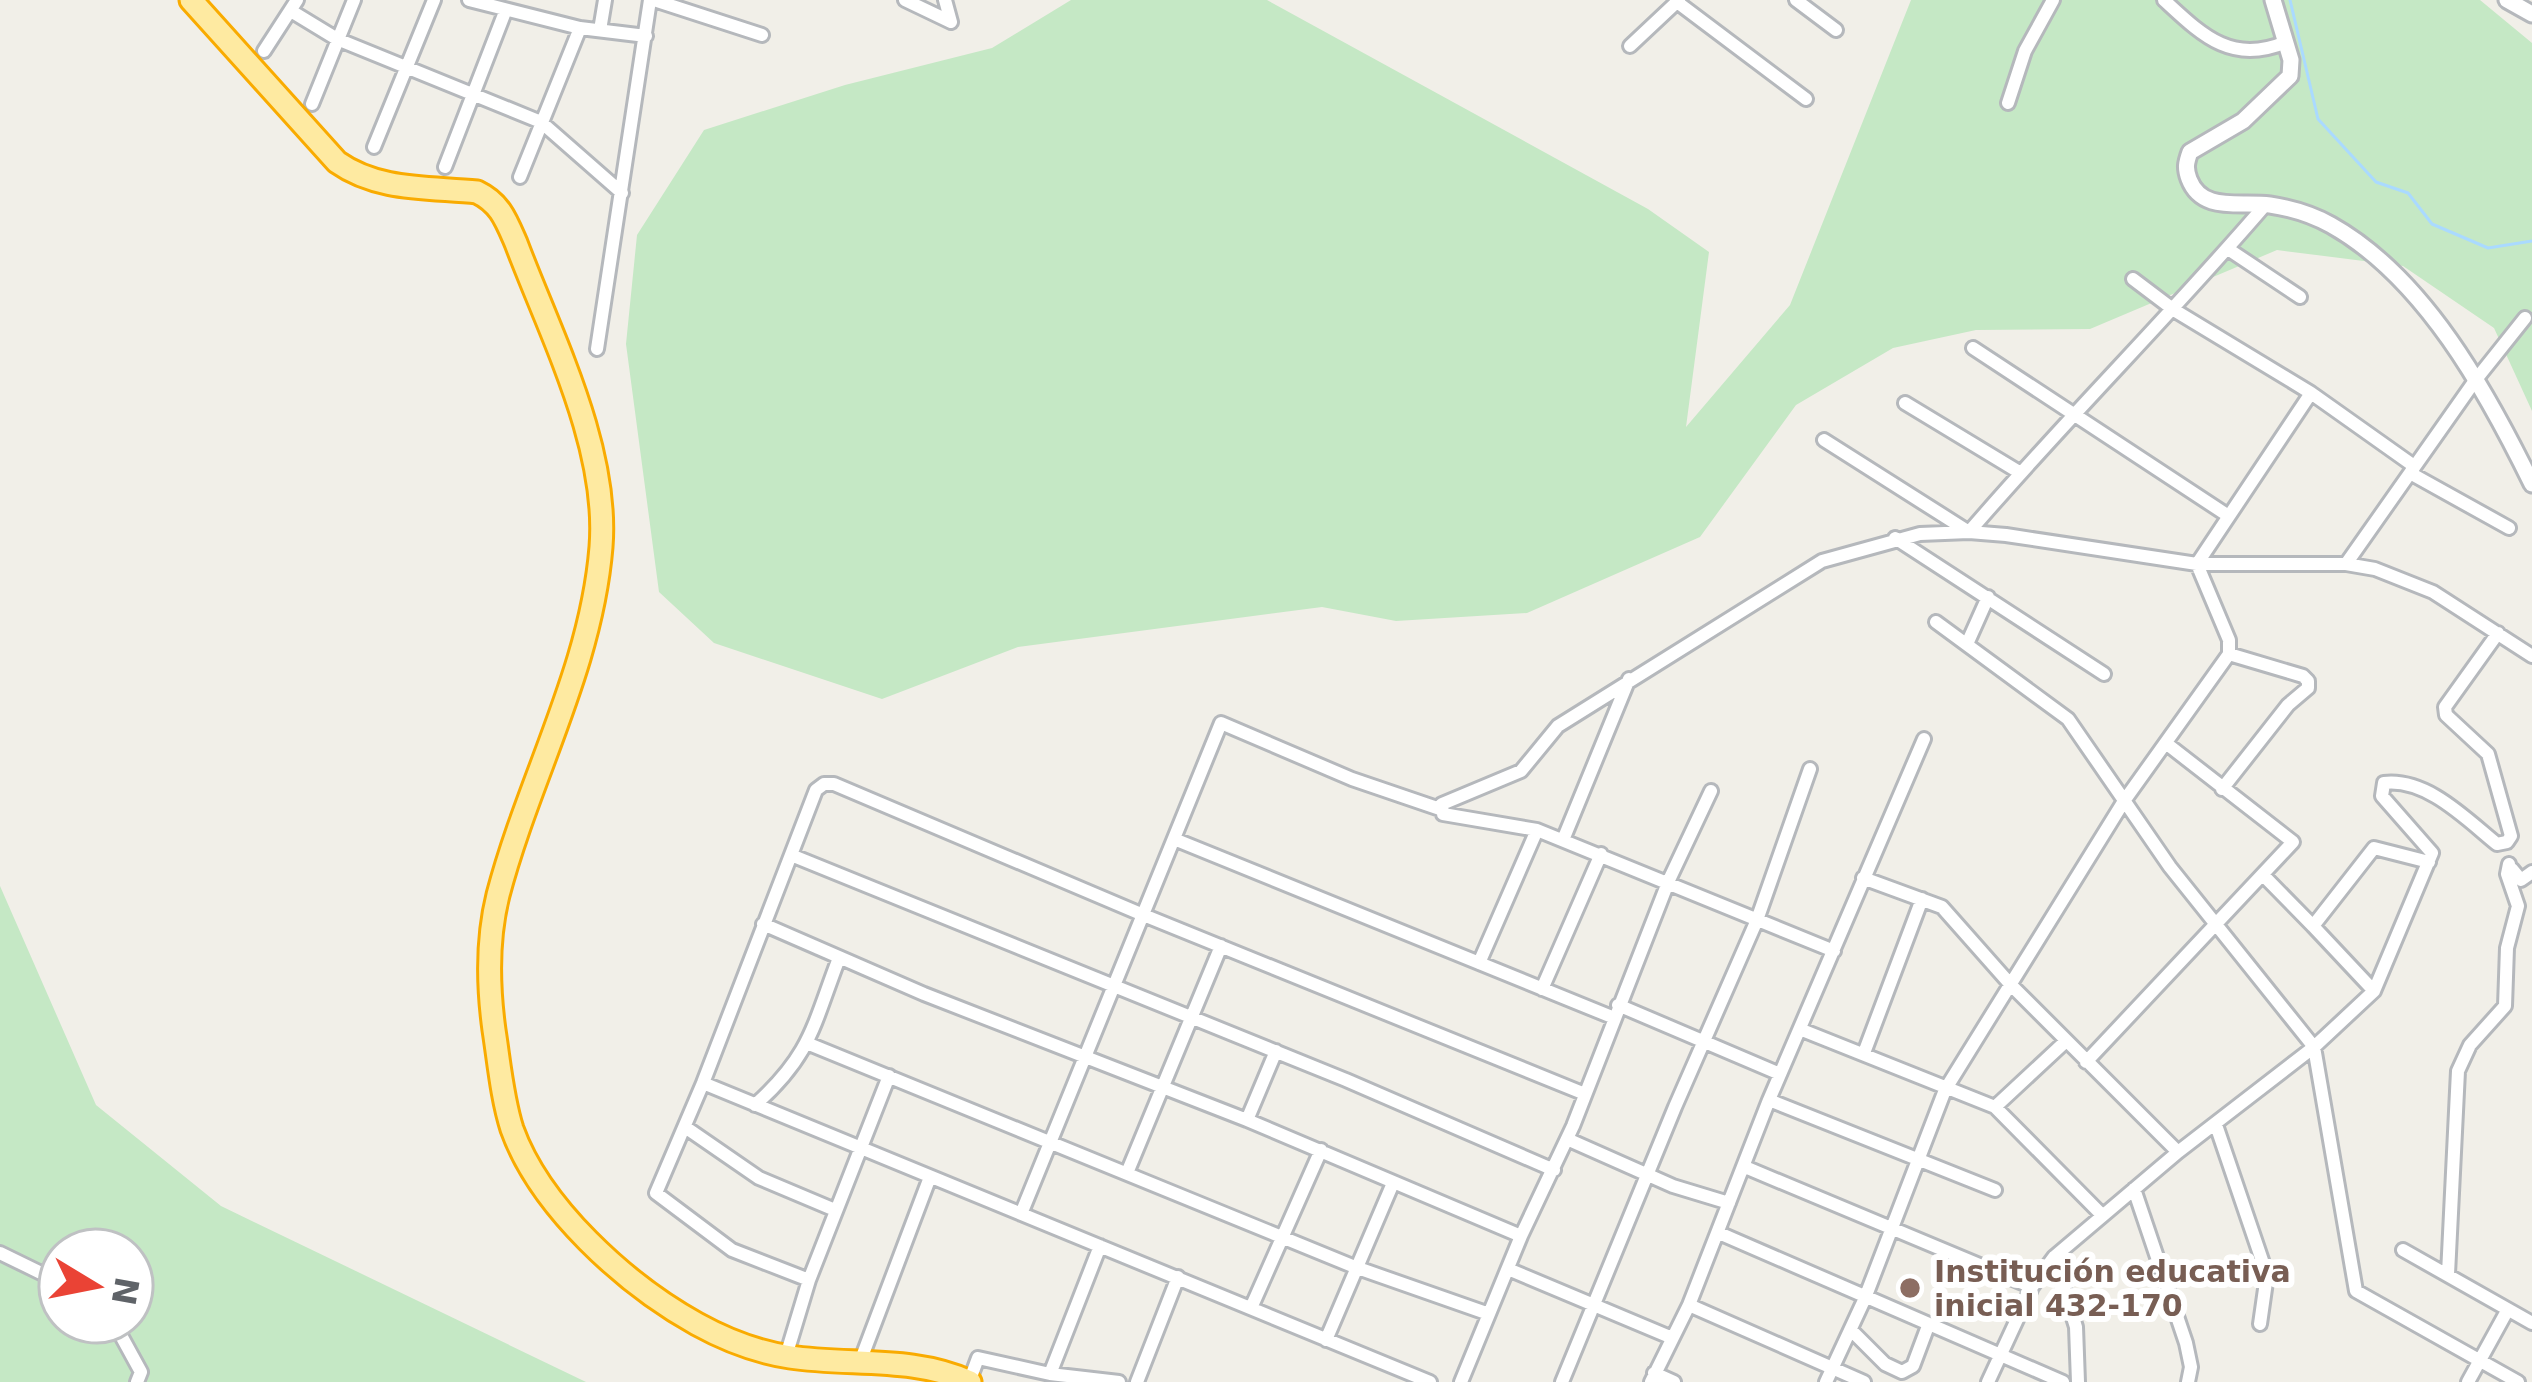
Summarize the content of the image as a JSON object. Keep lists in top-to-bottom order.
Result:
{
  "places": ["Institución educativa inicial 432-170"],
  "north": "right"
}
